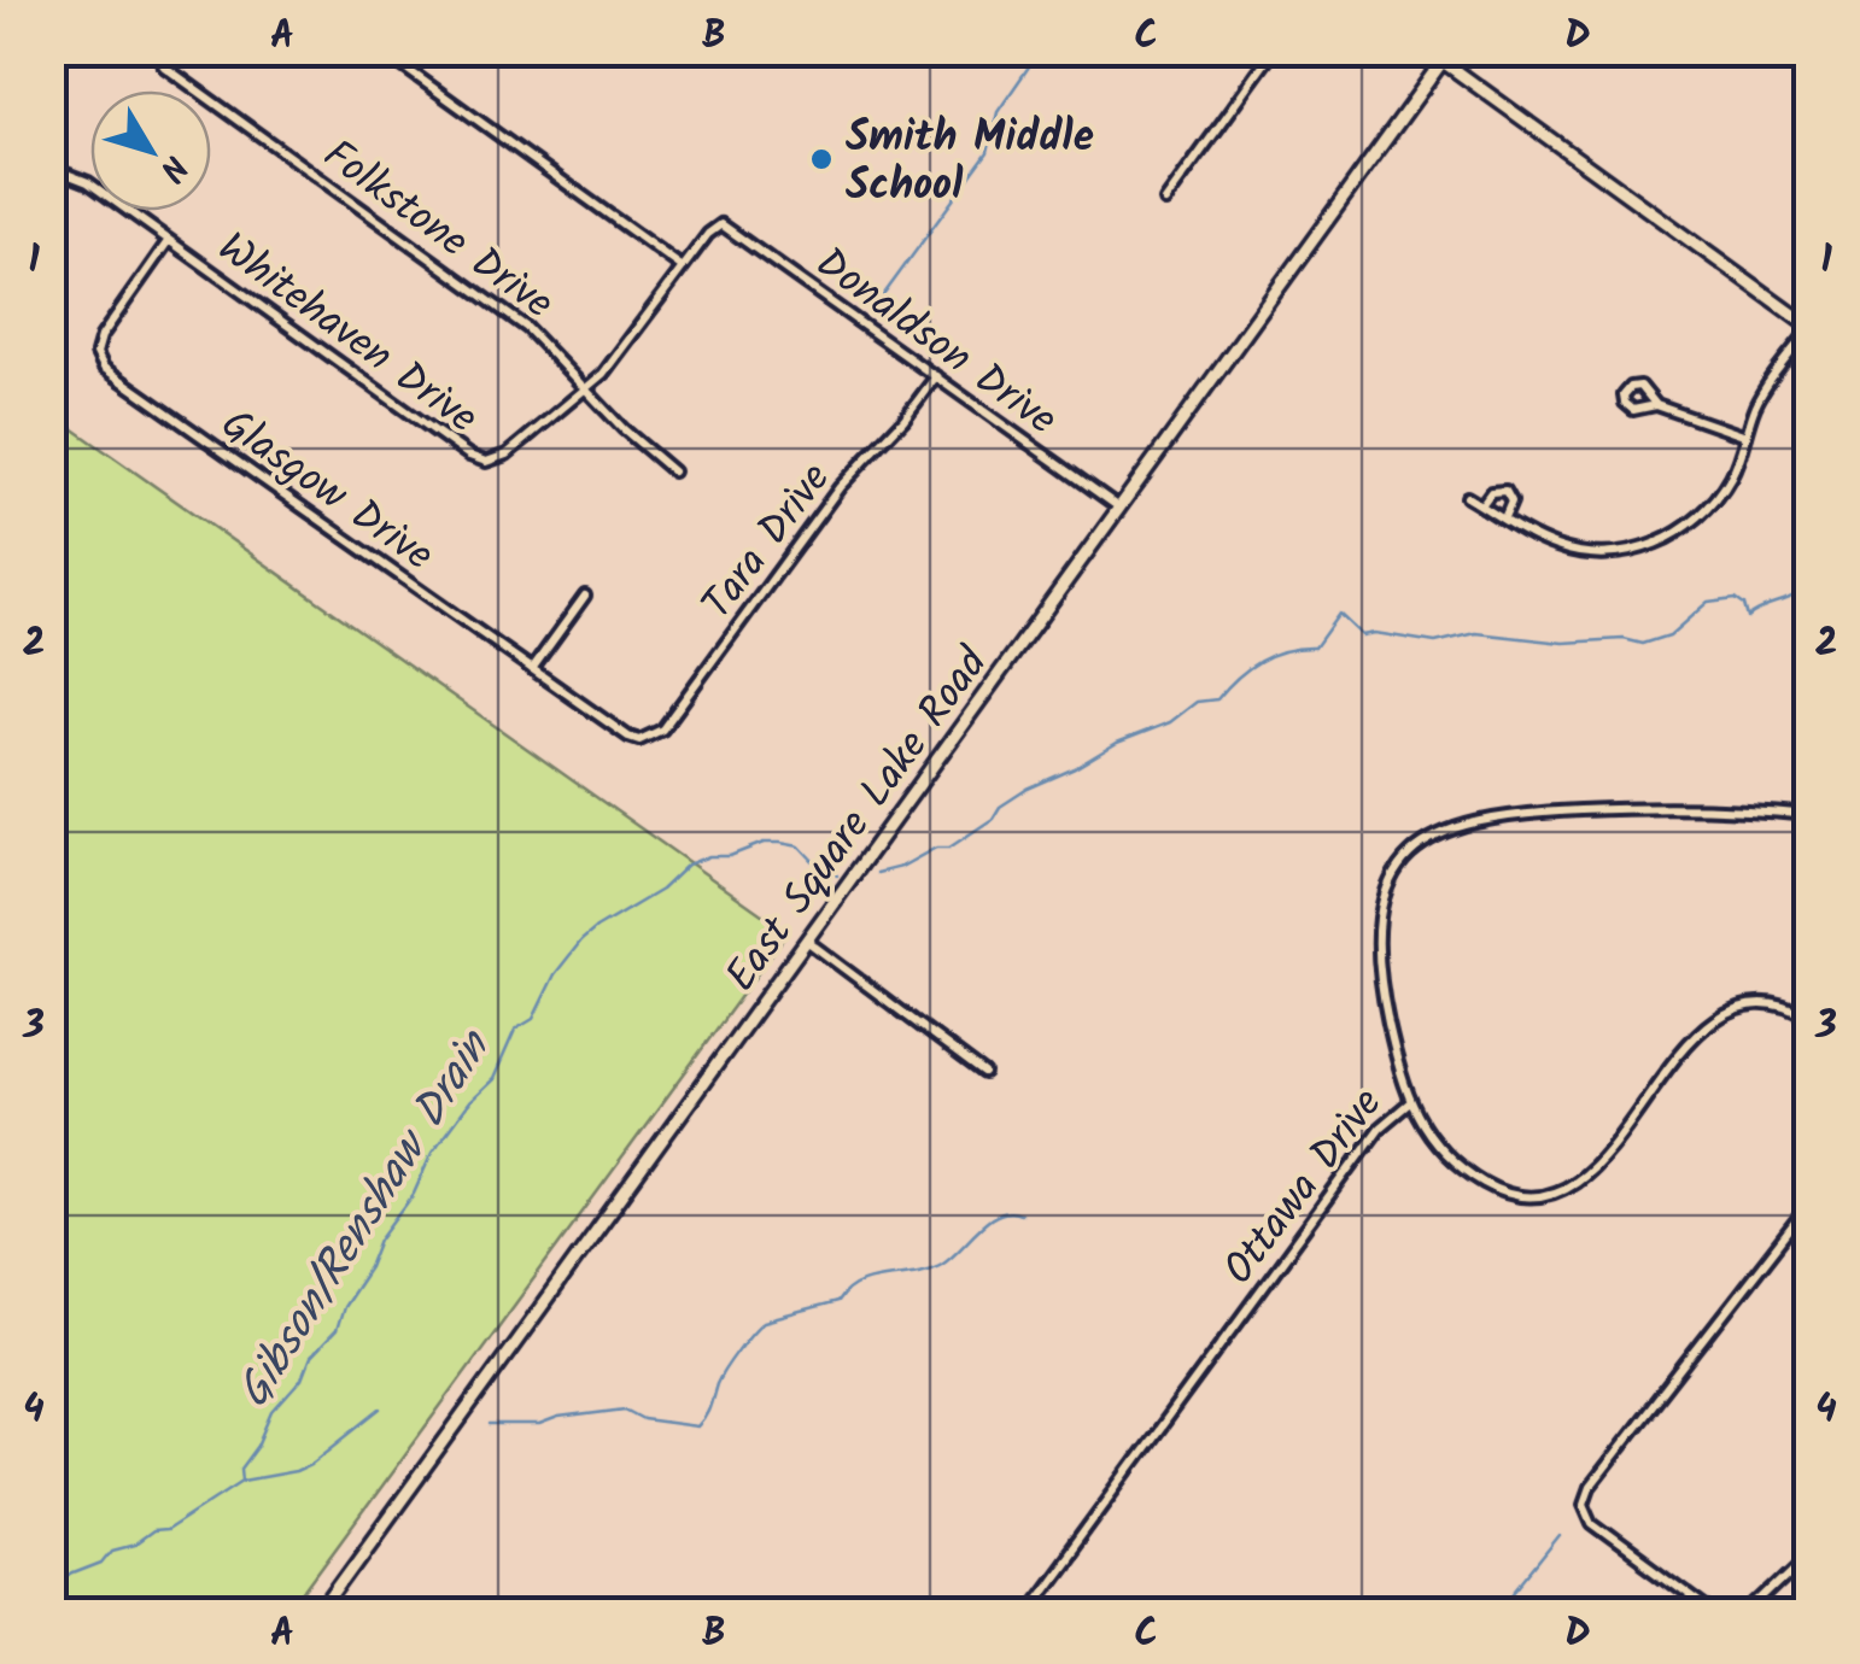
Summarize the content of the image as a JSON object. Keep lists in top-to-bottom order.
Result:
{
  "streets": {
    "main road": ["East Square Lake Road"],
    "street": [
      "Folkstone Drive",
      "Whitehaven Drive",
      "Donaldson Drive",
      "Glasgow Drive",
      "Tara Drive",
      "Ottawa Drive"
    ]
  },
  "crossings": [
    ["Folkstone Drive", "Whitehaven Drive"],
    ["Whitehaven Drive", "Glasgow Drive"],
    ["Donaldson Drive", "Tara Drive"],
    ["Donaldson Drive", "East Square Lake Road"],
    ["Glasgow Drive", "Tara Drive"]
  ],
  "water": ["Gibson/Renshaw Drain"],
  "places": ["Smith Middle School"],
  "north": "bottom right",
  "grid": {
    "columns": [
      "A",
      "B",
      "C",
      "D"
    ],
    "rows": [
      "1",
      "2",
      "3",
      "4"
    ]
  }
}
